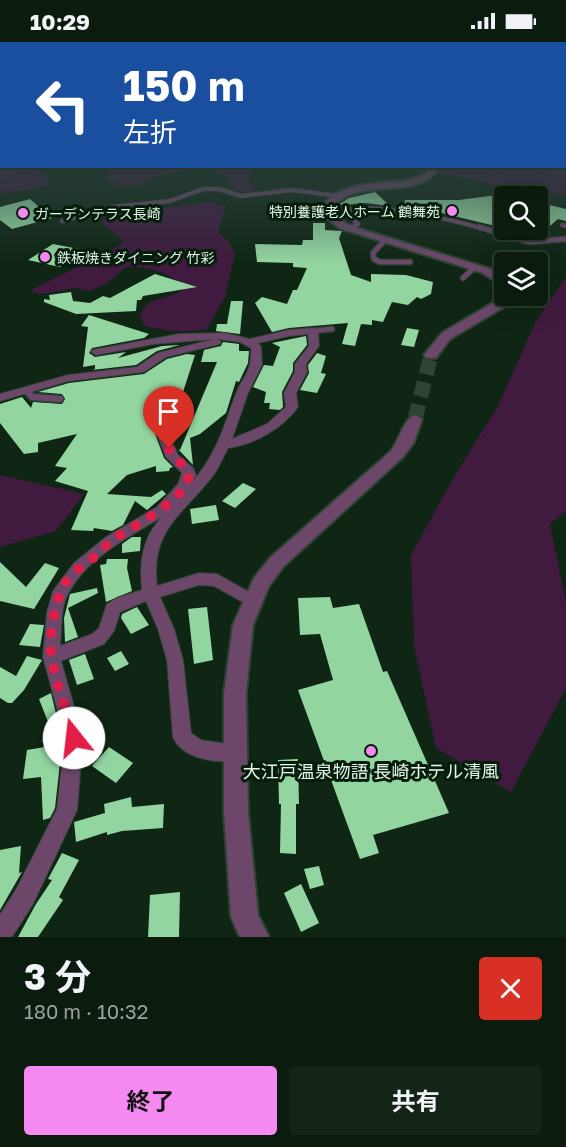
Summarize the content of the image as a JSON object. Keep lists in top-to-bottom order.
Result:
{
  "places": [
    "特別養護老人ホーム 鶴舞苑",
    "ガーデンテラス長崎",
    "鉄板焼きダイニング 竹彩",
    "大江戸温泉物語 長崎ホテル清風"
  ],
  "page": {
    "status": "10:29",
    "turn": ["150 m", "左折"],
    "heading": ["3 分", "180 m · 10:32"],
    "buttons": ["終了", "共有"]
  }
}
